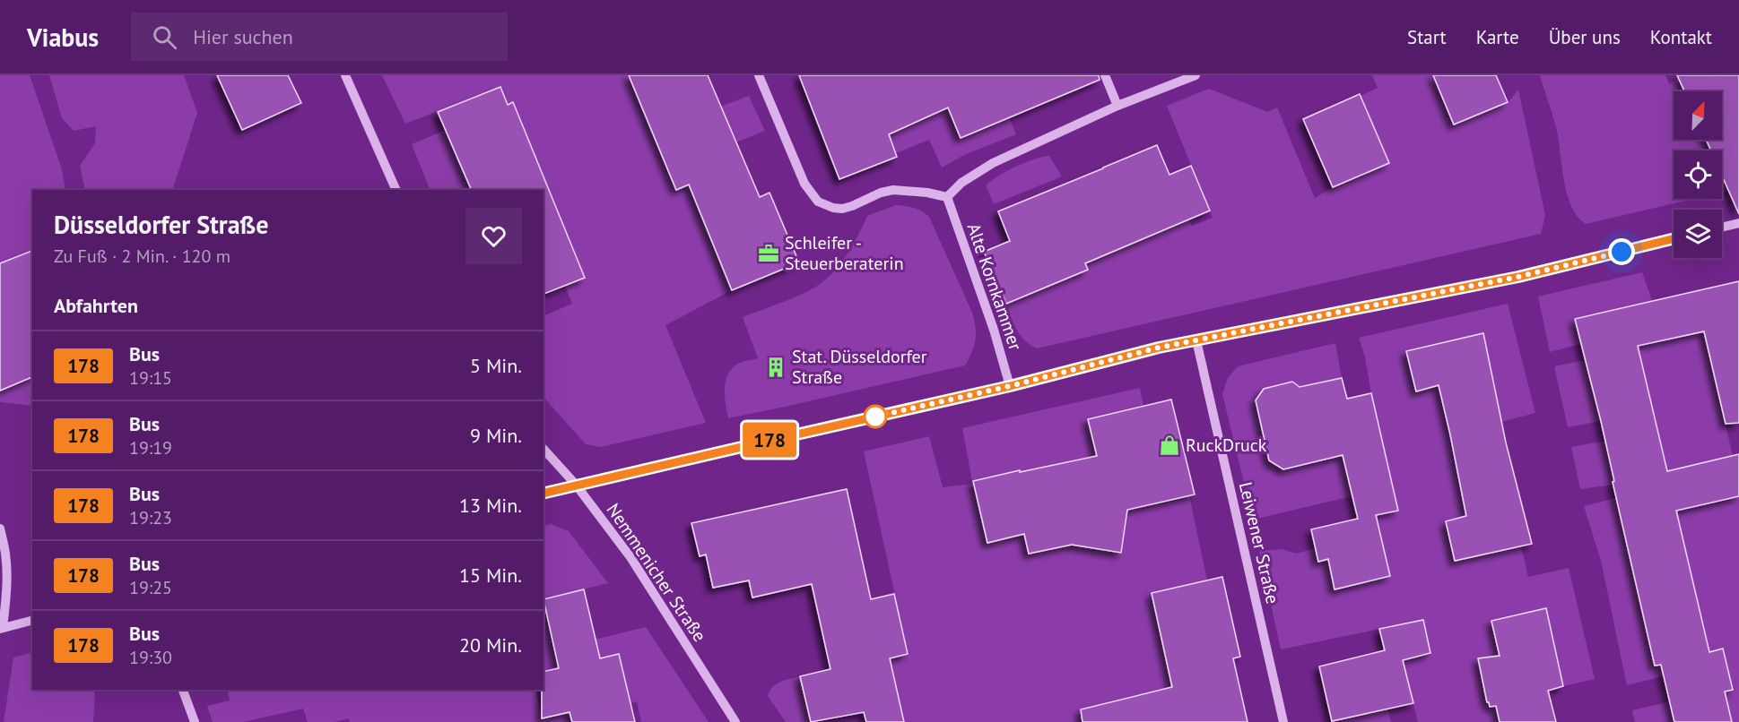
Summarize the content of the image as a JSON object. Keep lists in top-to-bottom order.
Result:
{
  "streets": {
    "street": ["Alte Kornkammer", "Leiwener Straße", "Nemmenicher Straße"]
  },
  "places": {
    "office": ["Schleifer - Steuerberaterin"],
    "building": ["Stat. Düsseldorfer Straße"],
    "shop": ["RuckDruck"]
  },
  "lines": ["bus line 178"],
  "north": "top right",
  "page": {
    "header": "Viabus",
    "search": "Hier suchen",
    "nav": [
      "Start",
      "Karte",
      "Über uns",
      "Kontakt"
    ],
    "on_map": "178",
    "heading": [
      ["Düsseldorfer Straße", "Zu Fuß · 2 Min. · 120 m"],
      "Abfahrten"
    ],
    "list": [
      {
        "mark": "178",
        "name": "Bus",
        "note": "19:15",
        "value": "5 Min."
      },
      {
        "mark": "178",
        "name": "Bus",
        "note": "19:19",
        "value": "9 Min."
      },
      {
        "mark": "178",
        "name": "Bus",
        "note": "19:23",
        "value": "13 Min."
      },
      {
        "mark": "178",
        "name": "Bus",
        "note": "19:25",
        "value": "15 Min."
      },
      {
        "mark": "178",
        "name": "Bus",
        "note": "19:30",
        "value": "20 Min."
      }
    ]
  }
}
